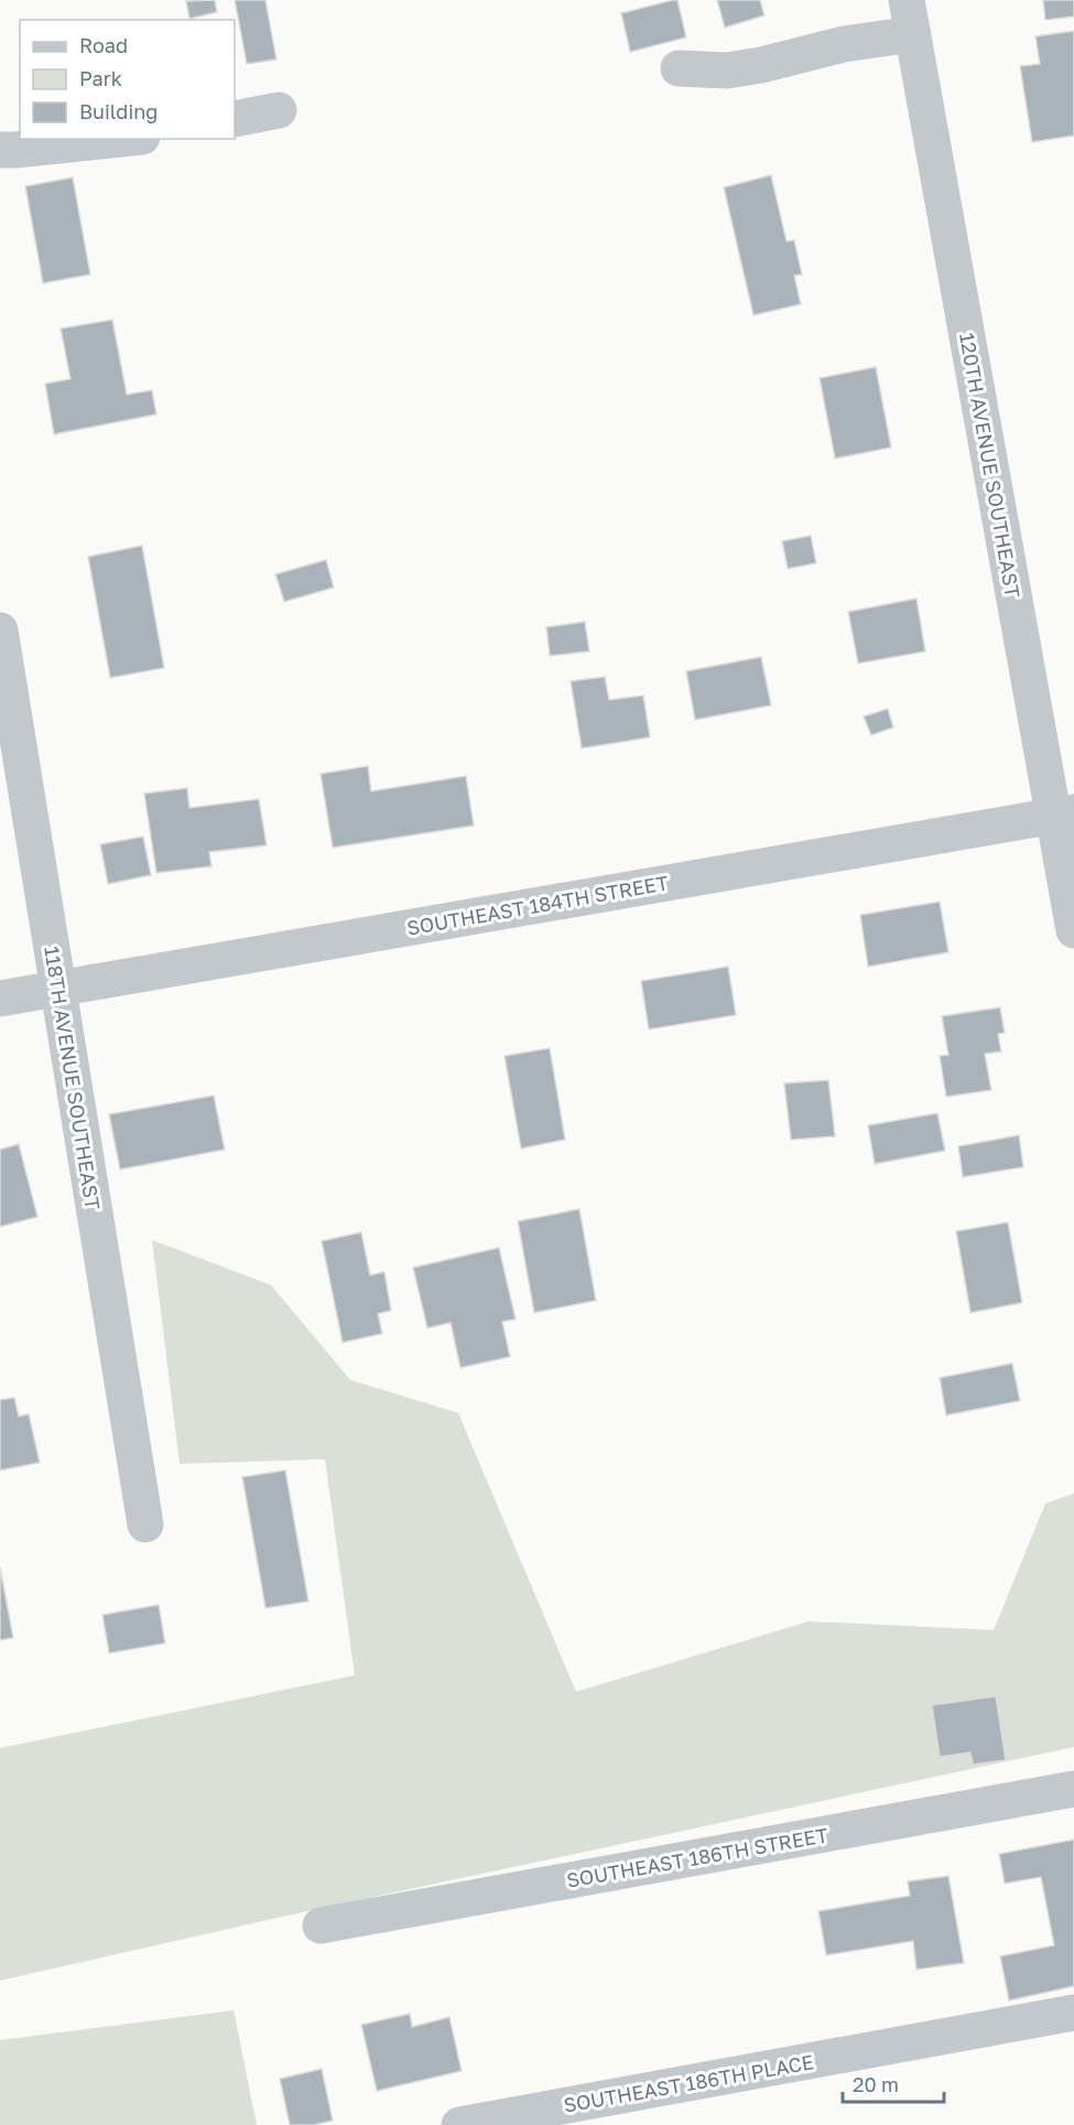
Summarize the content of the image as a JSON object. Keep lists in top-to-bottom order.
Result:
{
  "streets": {
    "street": [
      "120TH AVENUE SOUTHEAST",
      "SOUTHEAST 184TH STREET",
      "118TH AVENUE SOUTHEAST",
      "SOUTHEAST 186TH STREET",
      "SOUTHEAST 186TH PLACE"
    ]
  },
  "crossings": [
    ["120TH AVENUE SOUTHEAST", "SOUTHEAST 184TH STREET"],
    ["SOUTHEAST 184TH STREET", "118TH AVENUE SOUTHEAST"]
  ],
  "legend": ["Road", "Park", "Building"],
  "scale_bar": "20 m"
}
